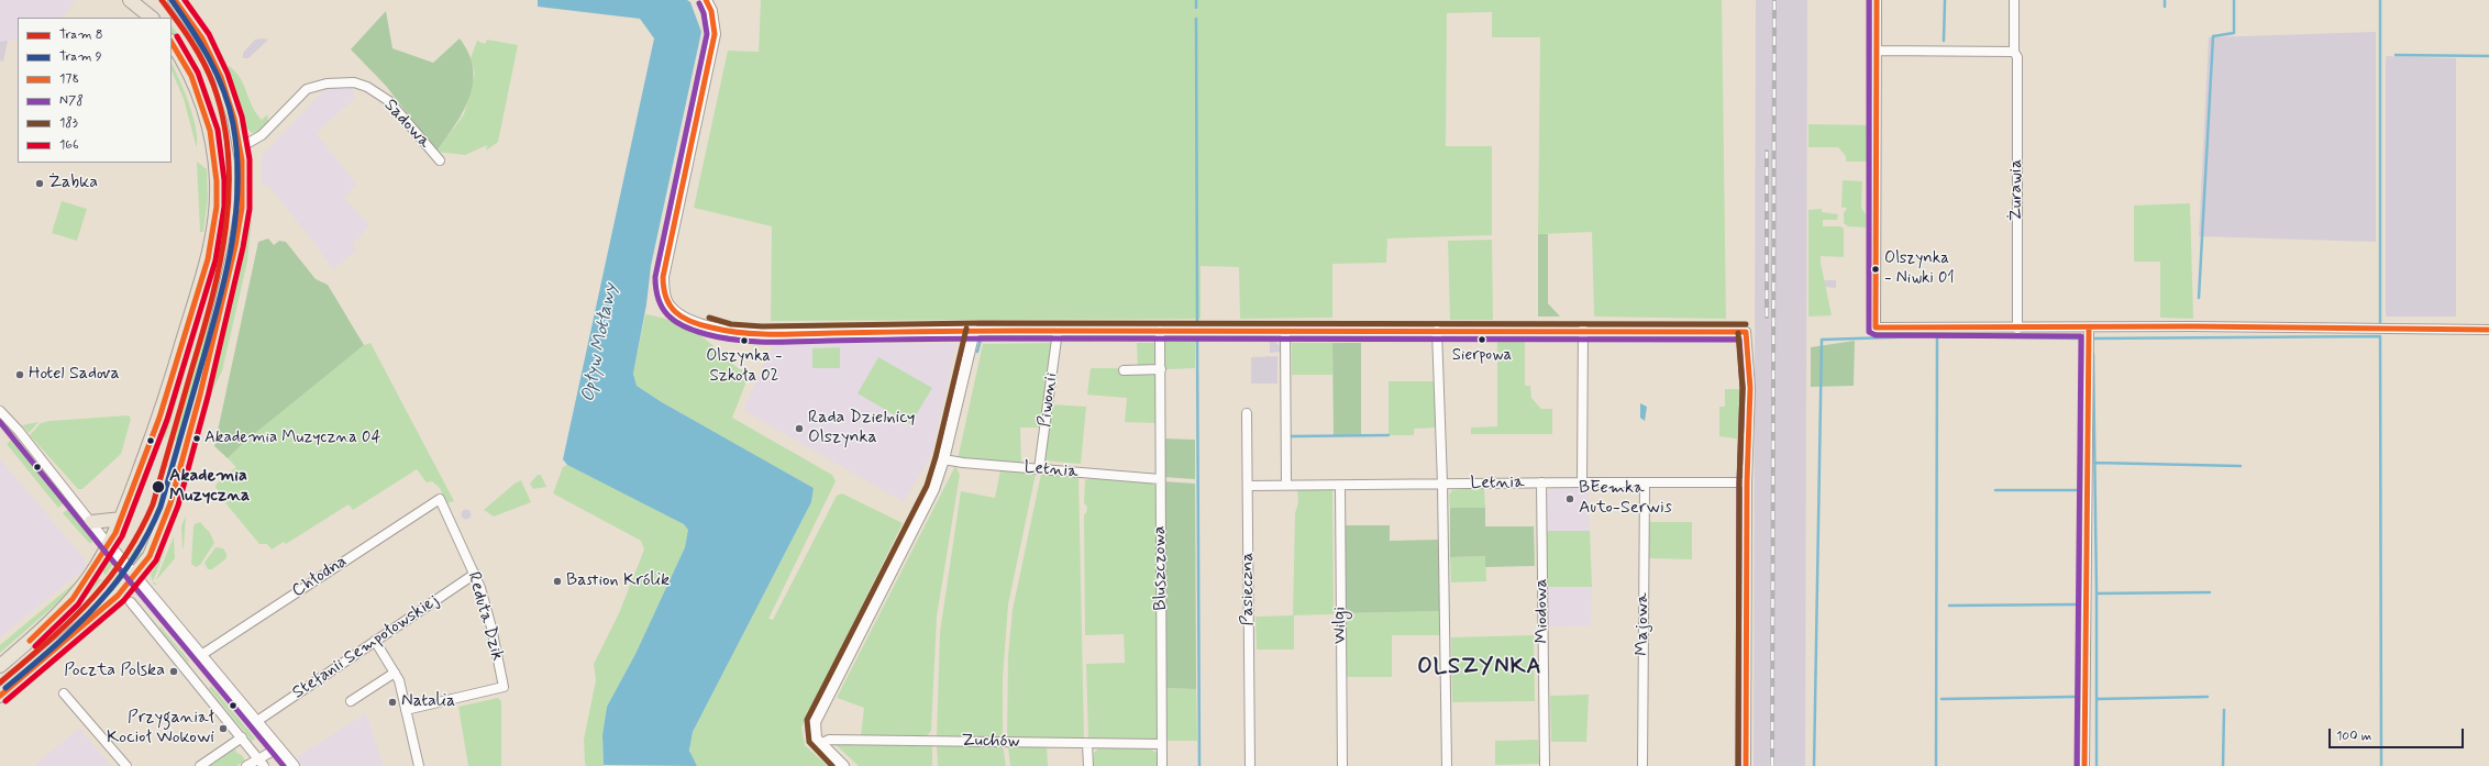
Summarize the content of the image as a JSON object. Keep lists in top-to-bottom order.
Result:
{
  "streets": {
    "street": [
      "Sadowa",
      "Żurawia",
      "Piwonii",
      "Letnia",
      "Bluszczowa",
      "Chłodna",
      "Pasieczna",
      "Miodowa",
      "Reduta Dzik",
      "Majowa",
      "Wilgi",
      "Stefanii Sempołowskiej",
      "Zuchów"
    ]
  },
  "crossings": [
    ["Piwonii", "Letnia"],
    ["Letnia", "Bluszczowa"],
    ["Letnia", "Pasieczna"],
    ["Letnia", "Miodowa"],
    ["Letnia", "Majowa"],
    ["Letnia", "Wilgi"],
    ["Bluszczowa", "Zuchów"],
    ["Chłodna", "Reduta Dzik"],
    ["Reduta Dzik", "Stefanii Sempołowskiej"]
  ],
  "districts": ["OLSZYNKA"],
  "water": ["Opływ Motławy"],
  "places": [
    "Żabka",
    "Olszynka - Niwki 01",
    "Sierpowa",
    "Olszynka - Szkoła 02",
    "Hotel Sadova",
    "Rada Dzielnicy Olszynka",
    "Akademia Muzyczna 04",
    "Akademia Muzyczna",
    "BEemka Auto-Serwis",
    "Bastion Królik",
    "Poczta Polska",
    "Natalia",
    "Przyganiał Kocioł Wokowi"
  ],
  "lines": [
    "tram line 8",
    "tram line 9",
    "transit line 178",
    "transit line N78",
    "transit line 166",
    "transit line 183"
  ],
  "legend": [
    "Tram 8",
    "Tram 9",
    "178",
    "N78",
    "183",
    "166"
  ],
  "scale_bar": "100 m"
}
